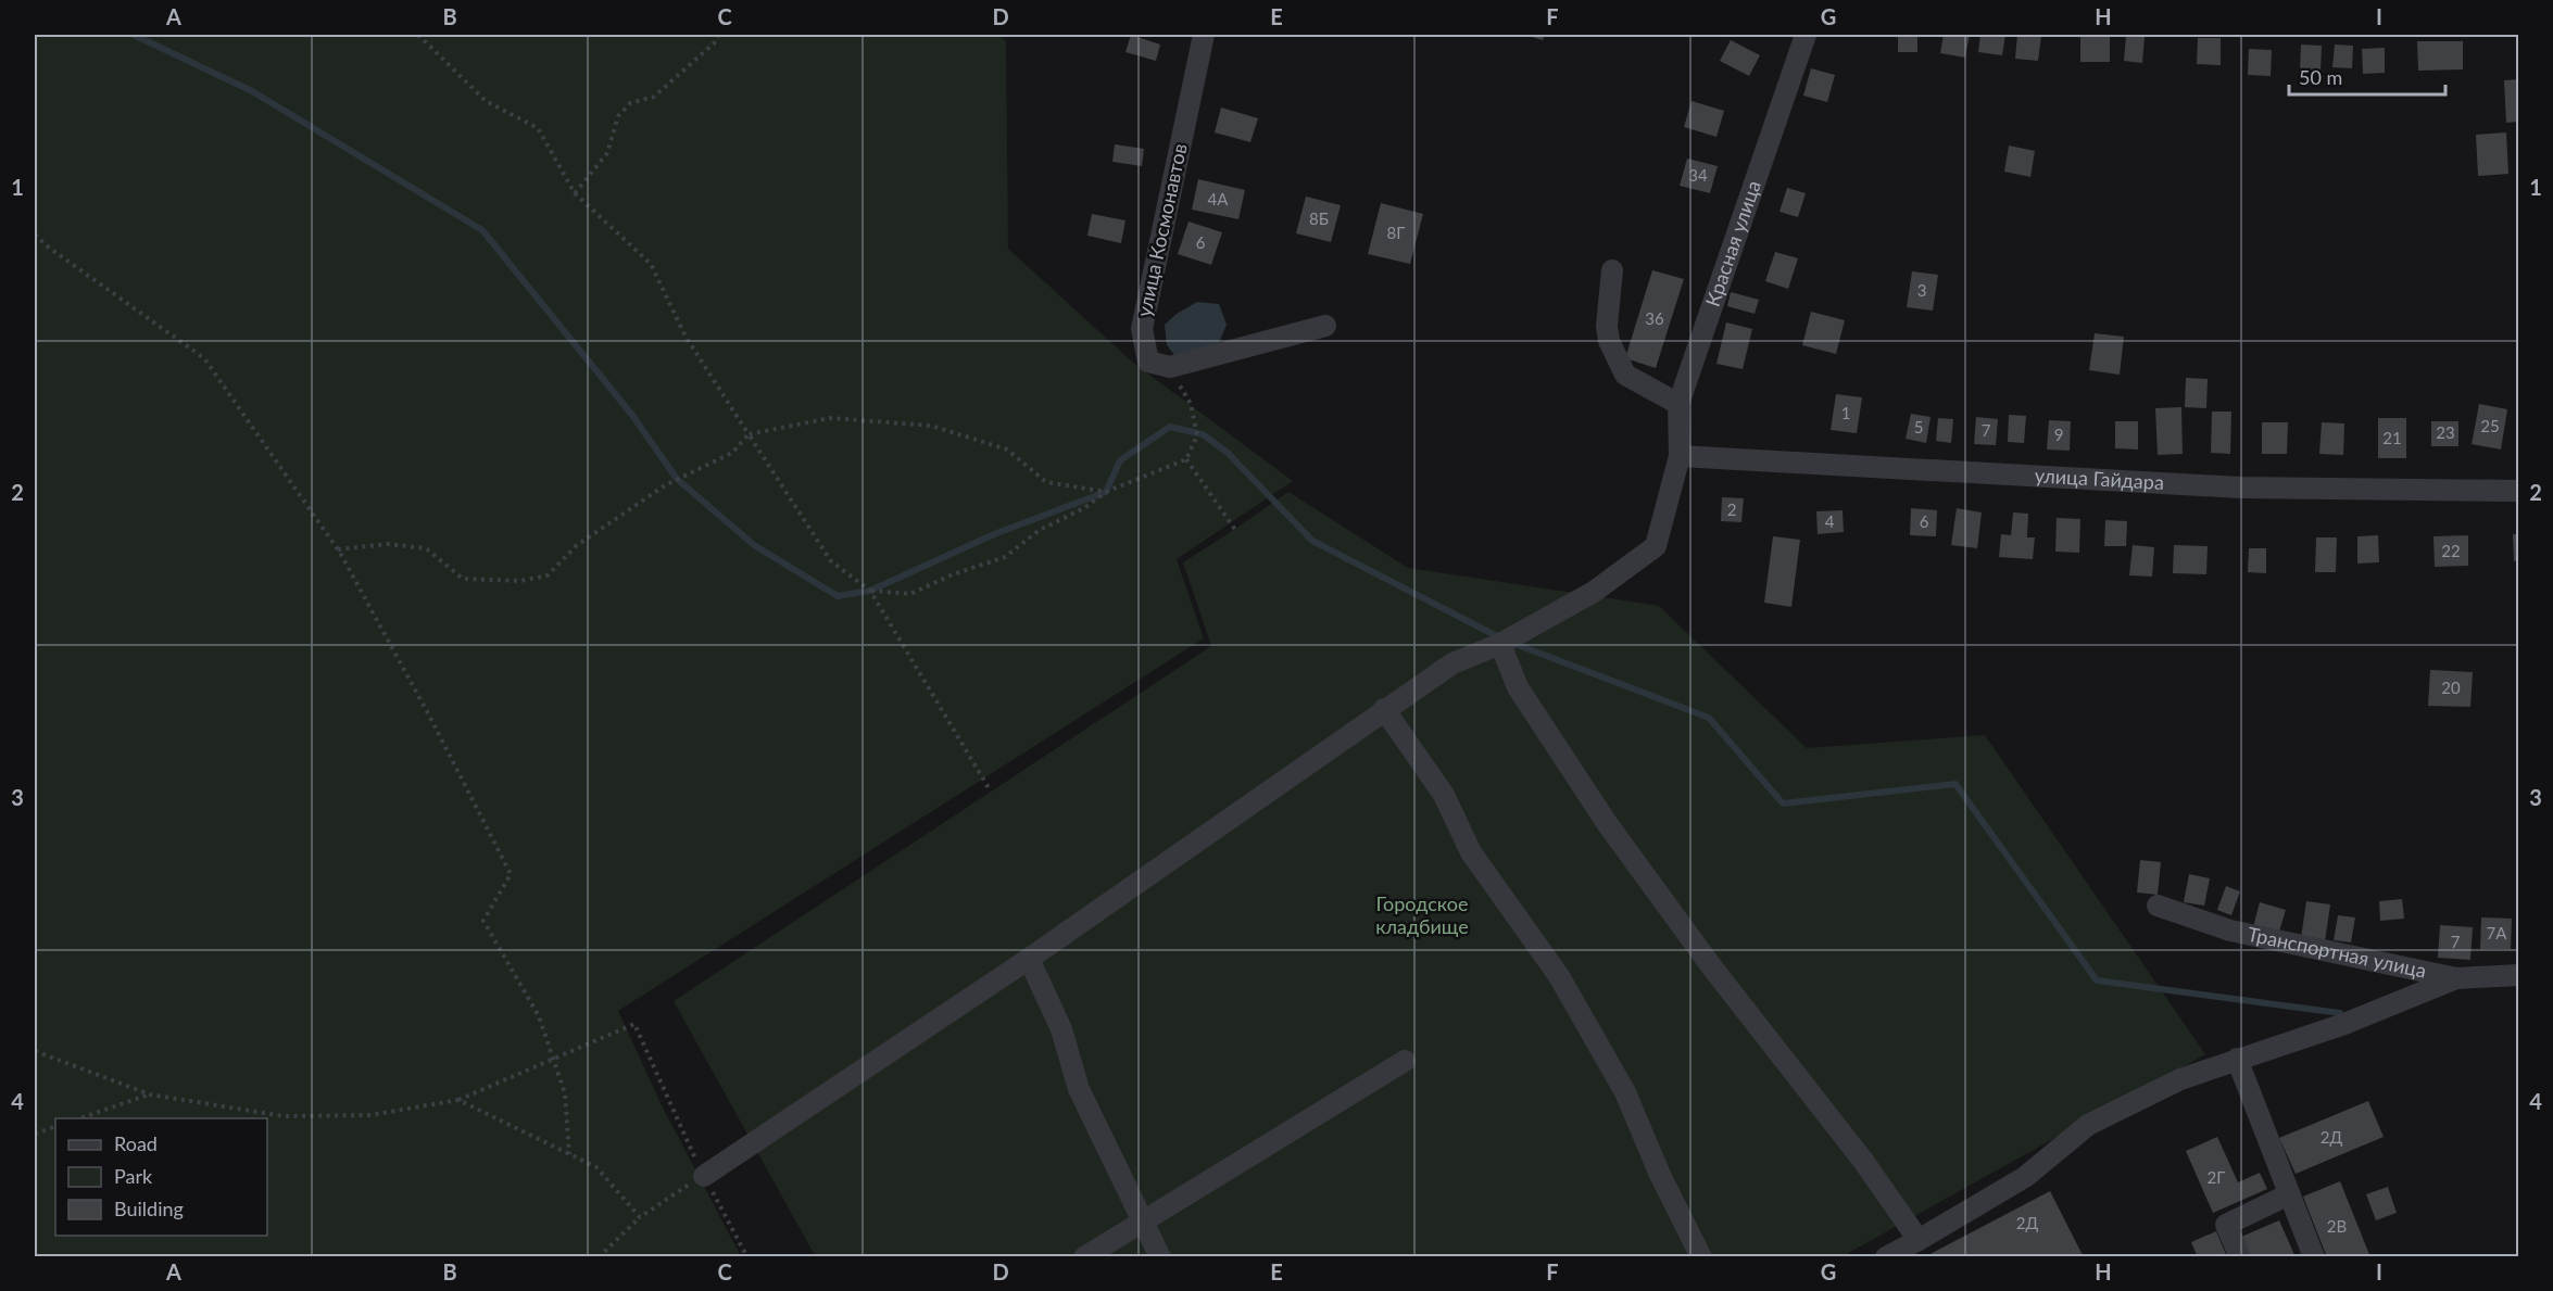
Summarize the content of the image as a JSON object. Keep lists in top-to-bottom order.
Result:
{
  "streets": {
    "street": [
      "улица Космонавтов",
      "Красная улица",
      "улица Гайдара",
      "Транспортная улица"
    ]
  },
  "crossings": [
    ["Красная улица", "улица Гайдара"]
  ],
  "parks": ["Городское кладбище"],
  "house_numbers": [
    "34",
    "4А",
    "8Б",
    "8Г",
    "6",
    "3",
    "36",
    "1",
    "25",
    "5",
    "7",
    "23",
    "9",
    "21",
    "2",
    "4",
    "6",
    "22",
    "20",
    "7А",
    "7",
    "2Д",
    "2Г",
    "2Д",
    "2В"
  ],
  "legend": ["Road", "Park", "Building"],
  "scale_bar": "50 m",
  "grid": {
    "columns": [
      "A",
      "B",
      "C",
      "D",
      "E",
      "F",
      "G",
      "H",
      "I"
    ],
    "rows": [
      "1",
      "2",
      "3",
      "4"
    ]
  }
}
